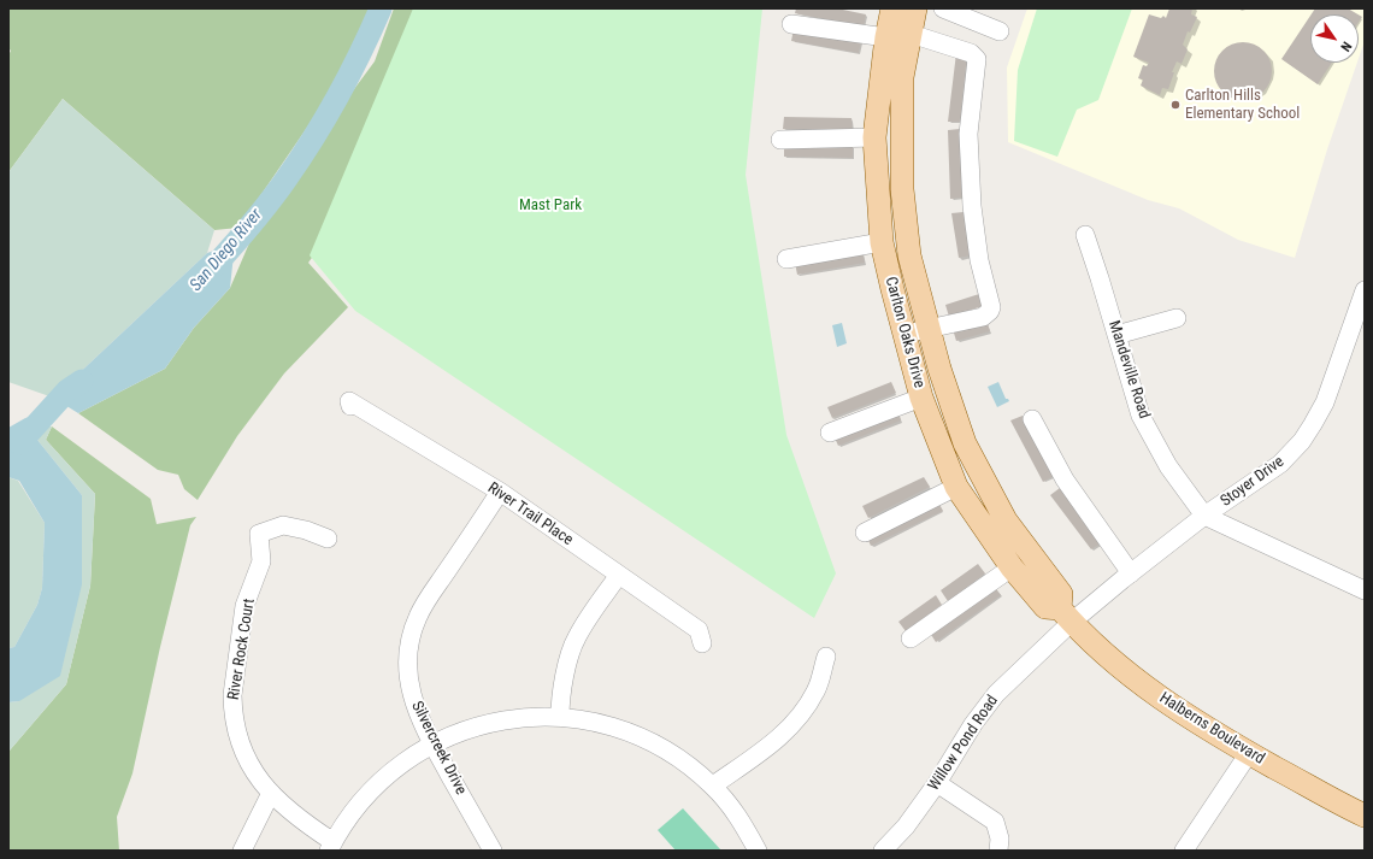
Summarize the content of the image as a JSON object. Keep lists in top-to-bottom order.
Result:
{
  "streets": {
    "main road": ["Carlton Oaks Drive", "Halberns Boulevard"],
    "street": [
      "Mandeville Road",
      "Stoyer Drive",
      "River Trail Place",
      "River Rock Court",
      "Willow Pond Road",
      "Silvercreek Drive"
    ]
  },
  "crossings": [
    ["Carlton Oaks Drive", "Stoyer Drive"],
    ["Carlton Oaks Drive", "Halberns Boulevard"],
    ["Carlton Oaks Drive", "Willow Pond Road"],
    ["Mandeville Road", "Stoyer Drive"],
    ["Stoyer Drive", "Halberns Boulevard"],
    ["Stoyer Drive", "Willow Pond Road"],
    ["River Trail Place", "Silvercreek Drive"],
    ["Halberns Boulevard", "Willow Pond Road"]
  ],
  "water": ["San Diego River"],
  "parks": ["Mast Park"],
  "places": ["Carlton Hills Elementary School"],
  "north": "bottom right"
}
